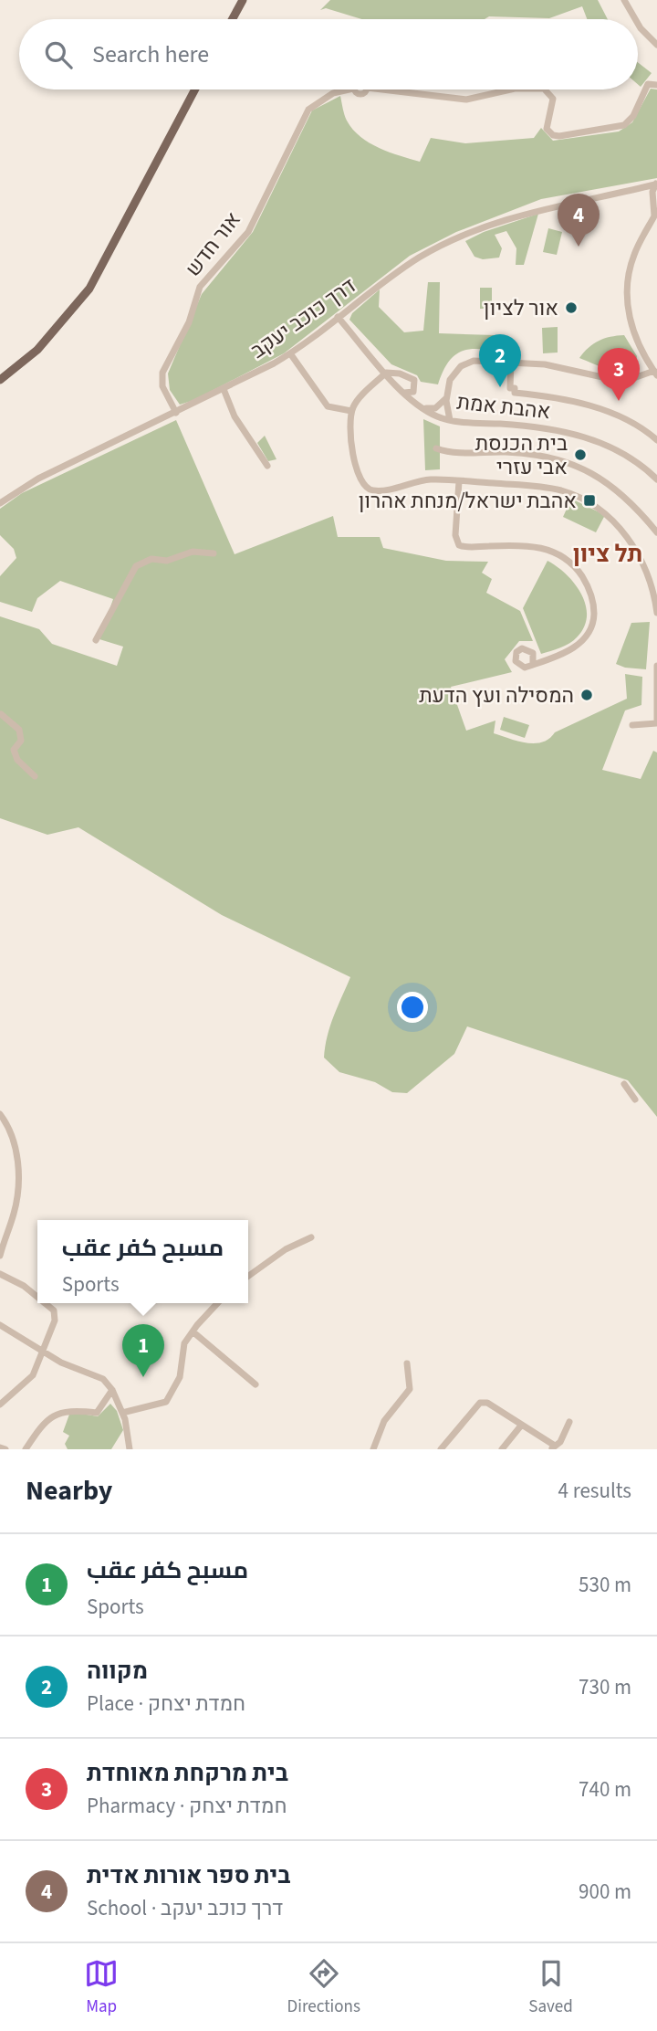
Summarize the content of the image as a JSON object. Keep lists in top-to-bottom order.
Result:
{
  "streets": {
    "street": ["אור חדש", "דרך כוכב יעקב", "אהבת אמת"]
  },
  "crossings": [
    ["אור חדש", "דרך כוכב יעקב"],
    ["דרך כוכב יעקב", "אהבת אמת"]
  ],
  "districts": ["תל ציון"],
  "places": {
    "other": ["אור לציון", "בית הכנסת אבי עזרי", "המסילה ועץ הדעת"],
    "transit": ["אהבת ישראל/מנחת אהרון"]
  },
  "page": {
    "search": "Search here",
    "pins": [
      "4",
      "2",
      "3",
      "1"
    ],
    "popup": ["مسبح كفر عقب", "Sports"],
    "heading": ["Nearby", "4 results"],
    "list": [
      {
        "mark": "1",
        "name": "مسبح كفر عقب",
        "note": "Sports",
        "value": "530 m"
      },
      {
        "mark": "2",
        "name": "מקווה",
        "note": "Place · חמדת יצחק",
        "value": "730 m"
      },
      {
        "mark": "3",
        "name": "בית מרקחת מאוחדת",
        "note": "Pharmacy · חמדת יצחק",
        "value": "740 m"
      },
      {
        "mark": "4",
        "name": "בית ספר אורות אדית",
        "note": "School · דרך כוכב יעקב",
        "value": "900 m"
      }
    ],
    "nav": ["Map", "Directions", "Saved"]
  }
}
